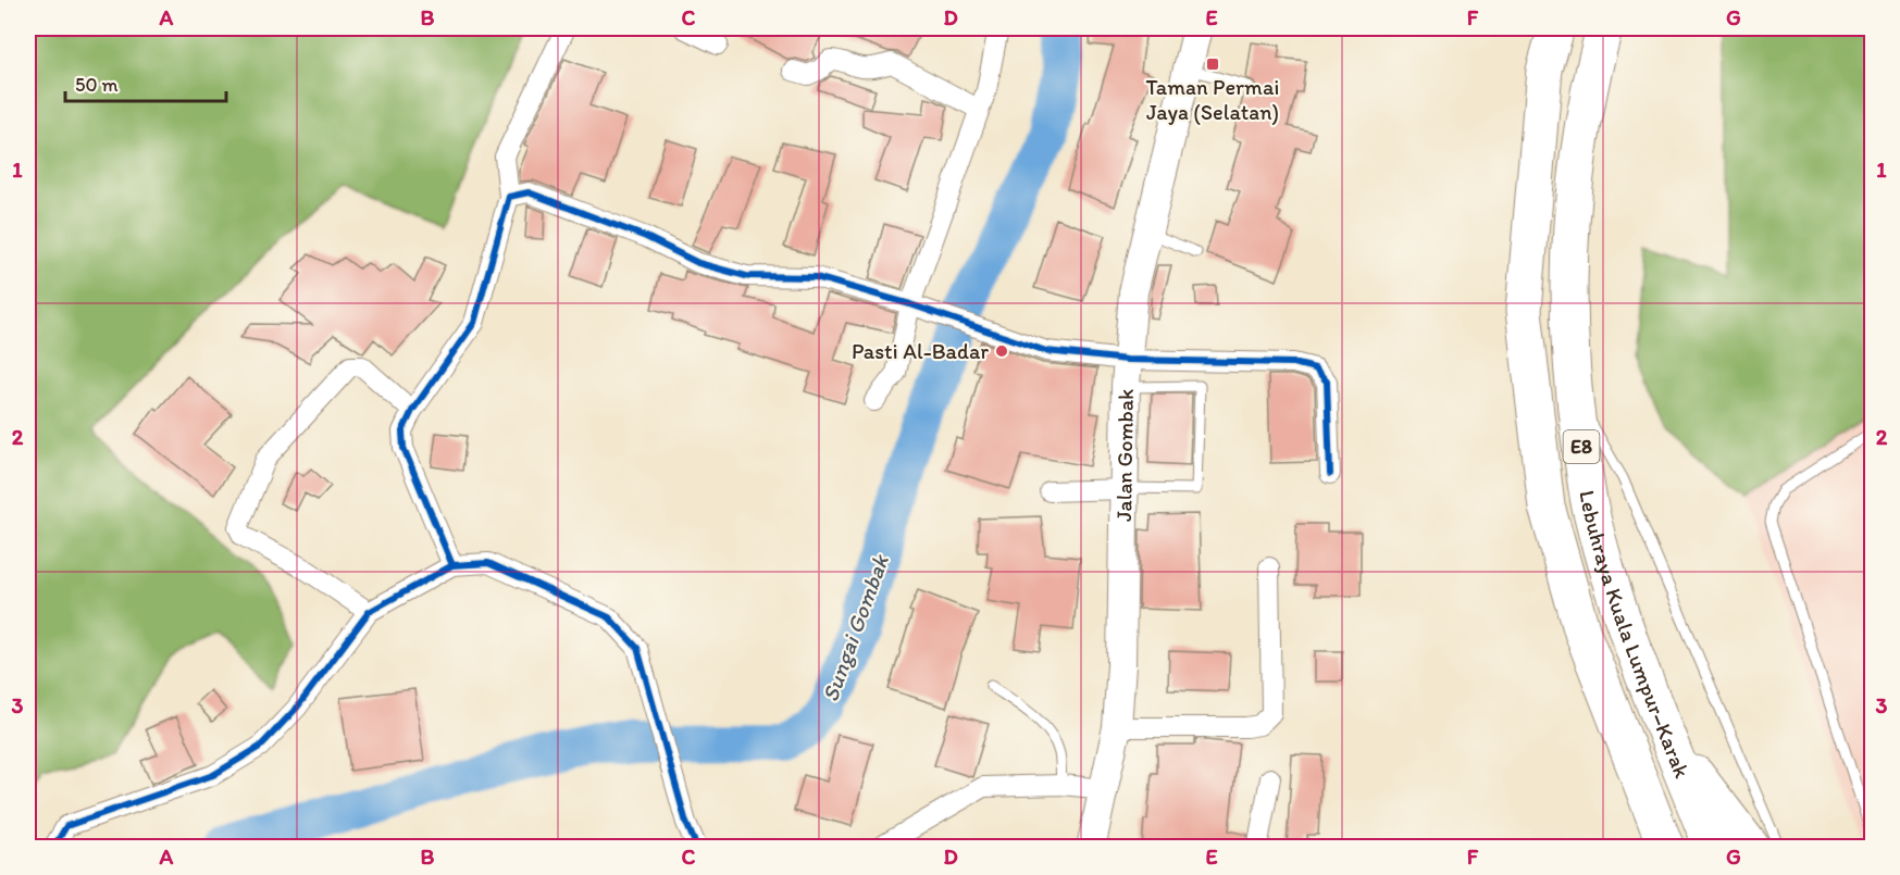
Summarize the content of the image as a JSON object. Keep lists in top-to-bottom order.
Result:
{
  "streets": {
    "highway": ["E8", "Lebuhraya Kuala Lumpur–Karak"],
    "main road": ["Jalan Gombak"]
  },
  "water": ["Sungai Gombak"],
  "places": {
    "transit": ["Taman Permai Jaya (Selatan)"],
    "other": ["Pasti Al-Badar"]
  },
  "scale_bar": "50 m",
  "grid": {
    "columns": [
      "A",
      "B",
      "C",
      "D",
      "E",
      "F",
      "G"
    ],
    "rows": ["1", "2", "3"]
  }
}
